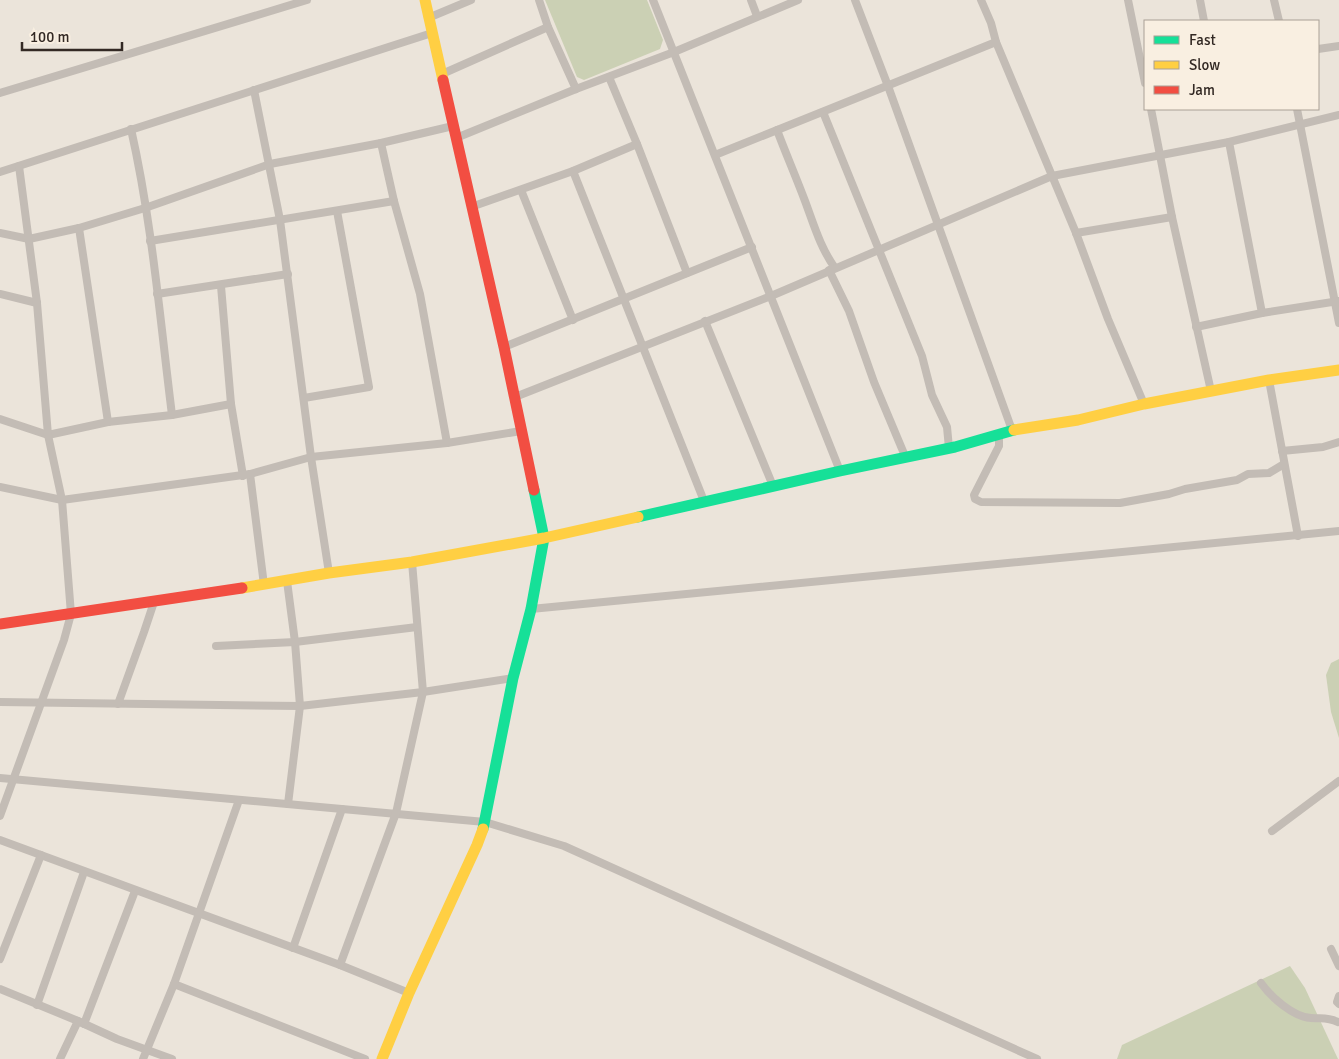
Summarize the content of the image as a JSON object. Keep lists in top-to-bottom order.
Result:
{
  "legend": ["Fast", "Slow", "Jam"],
  "scale_bar": "100 m"
}
